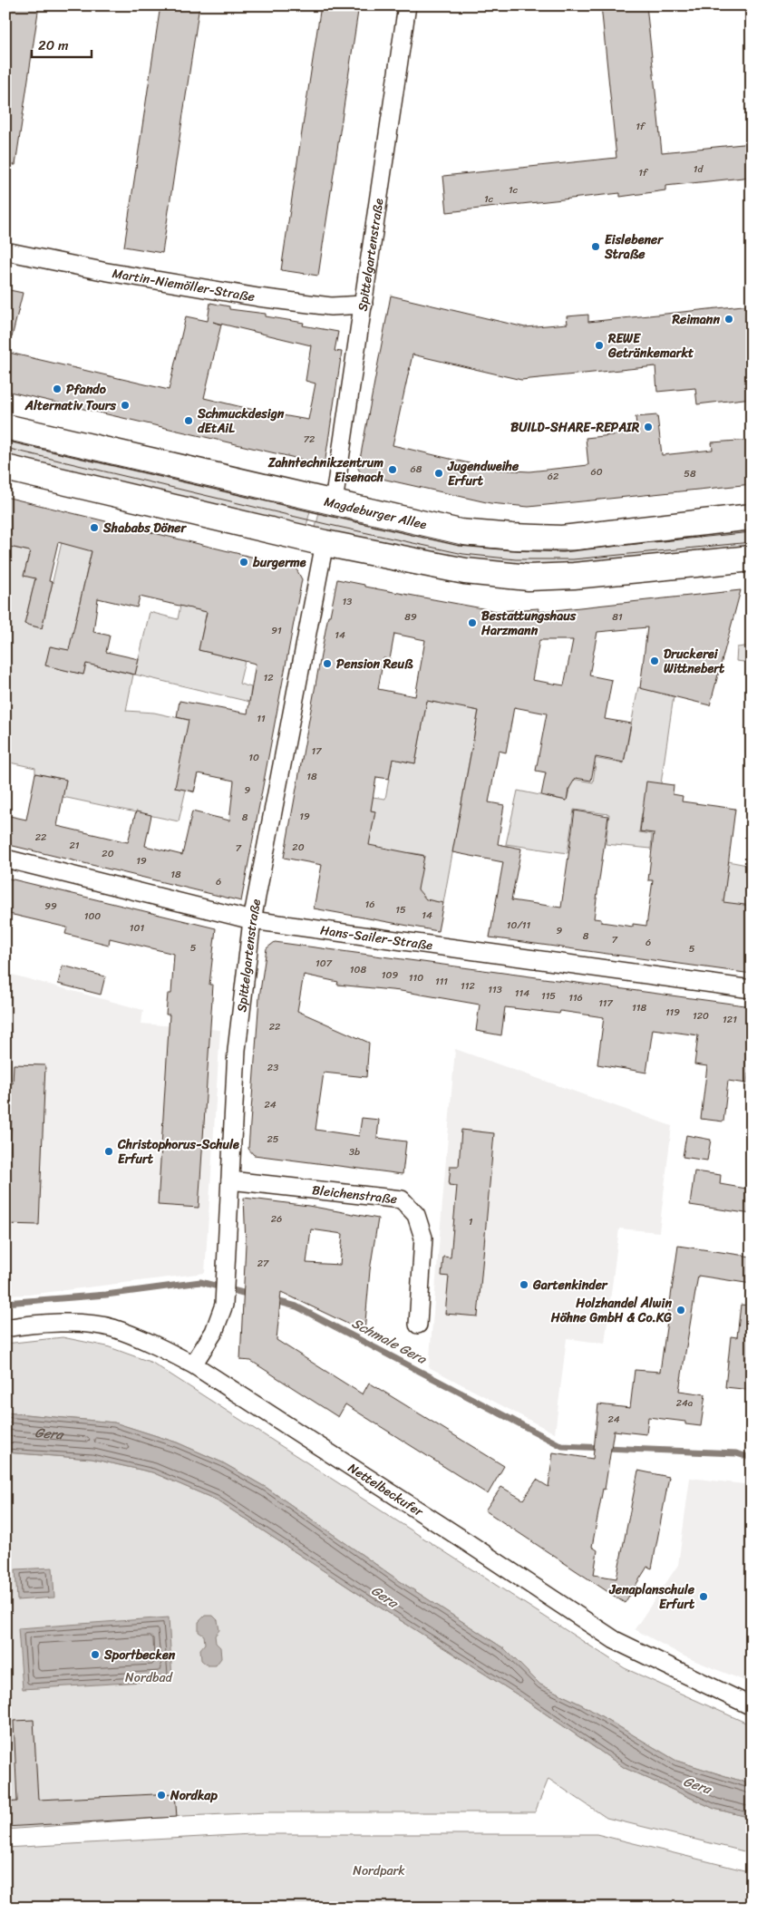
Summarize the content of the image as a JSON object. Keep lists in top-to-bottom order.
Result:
{
  "streets": {
    "main road": ["Magdeburger Allee"],
    "street": [
      "Spittelgartenstraße",
      "Martin-Niemöller-Straße",
      "Hans-Sailer-Straße",
      "Bleichenstraße",
      "Nettelbeckufer"
    ]
  },
  "crossings": [
    ["Spittelgartenstraße", "Martin-Niemöller-Straße"],
    ["Spittelgartenstraße", "Magdeburger Allee"],
    ["Spittelgartenstraße", "Hans-Sailer-Straße"],
    ["Spittelgartenstraße", "Bleichenstraße"],
    ["Spittelgartenstraße", "Nettelbeckufer"]
  ],
  "water": ["Schmale Gera", "Gera"],
  "parks": ["Nordbad", "Nordpark"],
  "places": [
    "Eislebener Straße",
    "Reimann",
    "REWE Getränkemarkt",
    "Pfando",
    "Alternativ Tours",
    "Schmuckdesign dEtAiL",
    "BUILD-SHARE-REPAIR",
    "Zahntechnikzentrum Eisenach",
    "Jugendweihe Erfurt",
    "Shababs Döner",
    "burgerme",
    "Bestattungshaus Harzmann",
    "Druckerei Wittnebert",
    "Pension Reuß",
    "Christophorus-Schule Erfurt",
    "Gartenkinder",
    "Holzhandel Alwin Höhne GmbH & Co.KG",
    "Jenaplanschule Erfurt",
    "Sportbecken",
    "Nordkap"
  ],
  "house_numbers": [
    "1f",
    "1d",
    "1f",
    "1c",
    "1c",
    "72",
    "68",
    "60",
    "58",
    "62",
    "13",
    "89",
    "81",
    "91",
    "14",
    "12",
    "11",
    "17",
    "10",
    "18",
    "9",
    "19",
    "8",
    "22",
    "21",
    "20",
    "7",
    "20",
    "19",
    "18",
    "6",
    "16",
    "99",
    "15",
    "14",
    "100",
    "10/11",
    "101",
    "9",
    "8",
    "7",
    "6",
    "5",
    "5",
    "107",
    "108",
    "109",
    "110",
    "111",
    "112",
    "113",
    "114",
    "115",
    "116",
    "117",
    "118",
    "119",
    "120",
    "121",
    "22",
    "23",
    "24",
    "25",
    "3b",
    "26",
    "1",
    "27",
    "24a",
    "24"
  ],
  "scale_bar": "20 m"
}
